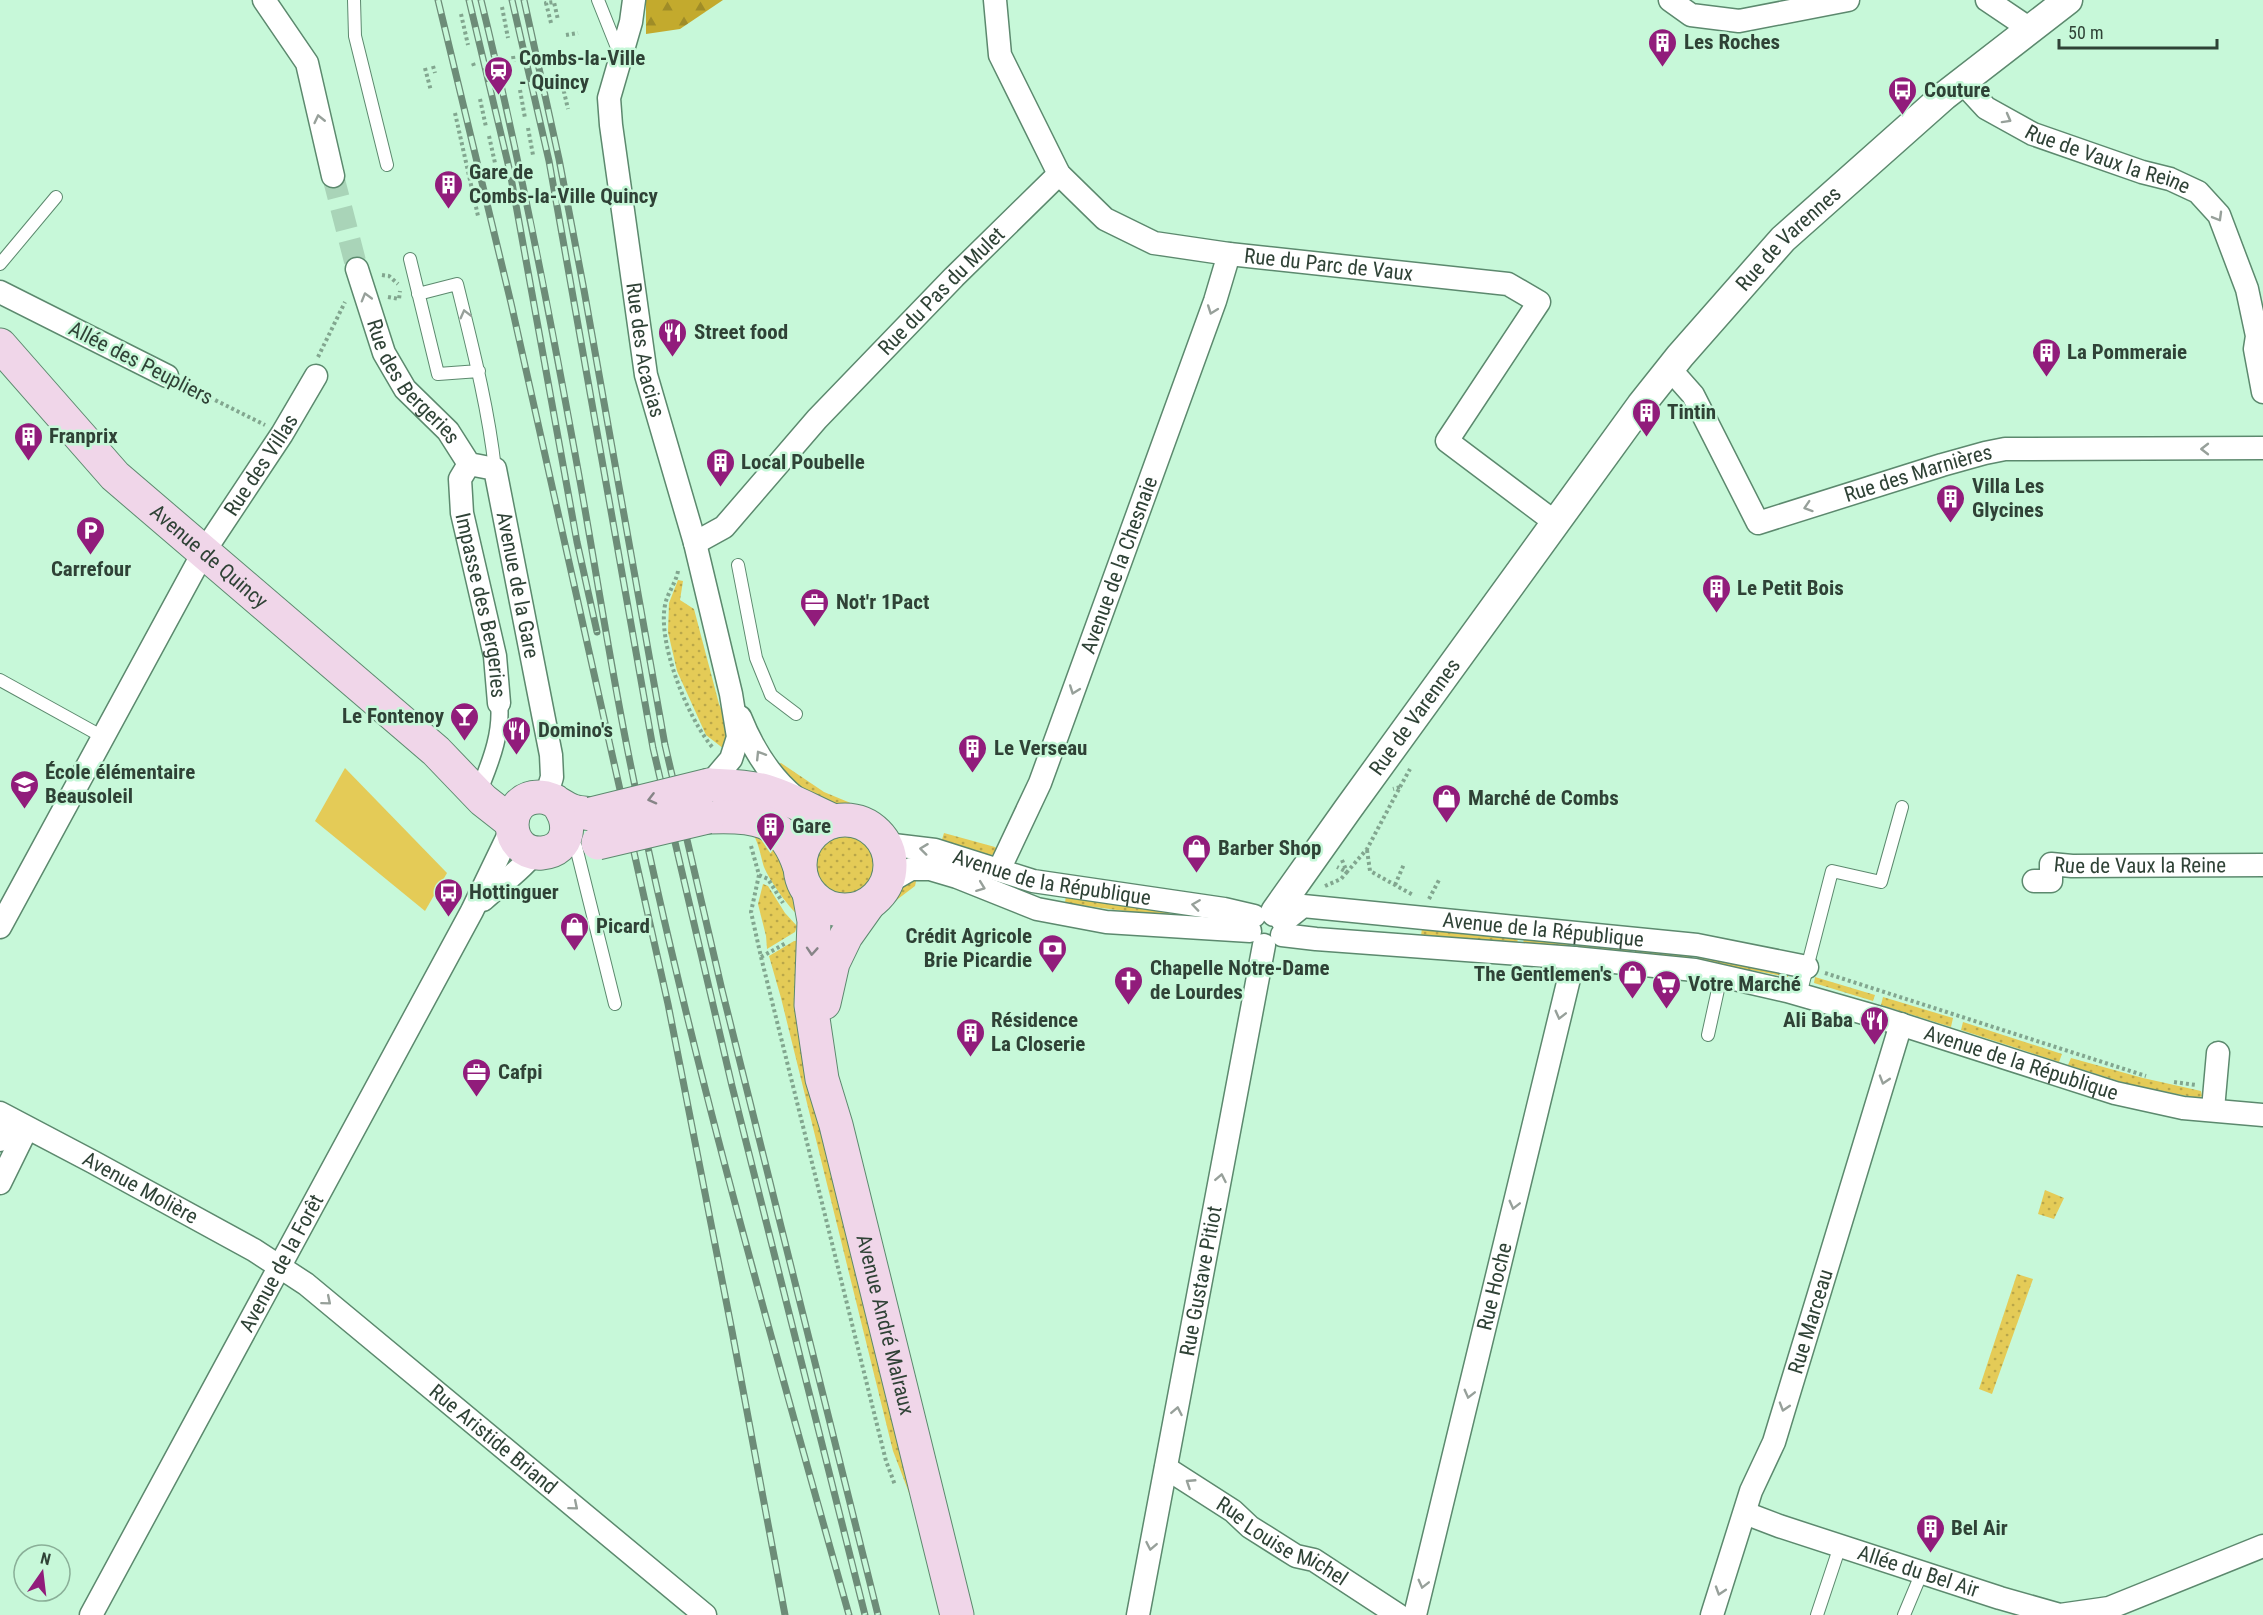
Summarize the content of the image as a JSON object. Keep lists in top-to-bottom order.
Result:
{
  "streets": {
    "main road": ["Avenue de Quincy", "Avenue André Malraux"],
    "street": [
      "Rue de Vaux la Reine",
      "Rue de Varennes",
      "Rue du Parc de Vaux",
      "Rue du Pas du Mulet",
      "Rue des Acacias",
      "Allée des Peupliers",
      "Rue des Bergeries",
      "Rue des Villas",
      "Rue des Marnières",
      "Avenue de la Chesnaie",
      "Avenue de la Gare",
      "Impasse des Bergeries",
      "Avenue de la République",
      "Avenue Molière",
      "Avenue de la Forêt",
      "Rue Gustave Pitiot",
      "Rue Hoche",
      "Rue Marceau",
      "Rue Aristide Briand",
      "Rue Louise Michel",
      "Allée du Bel Air"
    ]
  },
  "crossings": [
    ["Rue de Vaux la Reine", "Rue de Varennes"],
    ["Rue de Varennes", "Rue du Parc de Vaux"],
    ["Rue de Varennes", "Rue des Marnières"],
    ["Rue de Varennes", "Avenue de la République"],
    ["Rue de Varennes", "Rue Gustave Pitiot"],
    ["Rue du Parc de Vaux", "Rue du Pas du Mulet"],
    ["Rue du Parc de Vaux", "Avenue de la Chesnaie"],
    ["Rue du Pas du Mulet", "Rue des Acacias"],
    ["Rue des Acacias", "Avenue de la République"],
    ["Allée des Peupliers", "Rue des Villas"],
    ["Rue des Bergeries", "Avenue de la Gare"],
    ["Rue des Bergeries", "Impasse des Bergeries"],
    ["Rue des Villas", "Avenue de Quincy"],
    ["Avenue de Quincy", "Avenue de la Gare"],
    ["Avenue de Quincy", "Impasse des Bergeries"],
    ["Avenue de Quincy", "Avenue de la Forêt"],
    ["Avenue de la Chesnaie", "Avenue de la République"],
    ["Avenue de la Gare", "Avenue de la Forêt"],
    ["Avenue de la République", "Rue Gustave Pitiot"],
    ["Avenue de la République", "Rue Hoche"],
    ["Avenue de la République", "Rue Marceau"],
    ["Avenue Molière", "Avenue de la Forêt"],
    ["Avenue Molière", "Rue Aristide Briand"],
    ["Avenue de la Forêt", "Rue Aristide Briand"],
    ["Rue Gustave Pitiot", "Rue Louise Michel"],
    ["Rue Marceau", "Allée du Bel Air"]
  ],
  "one_way": [
    "Rue de Vaux la Reine",
    "Rue des Bergeries",
    "Rue des Marnières",
    "Avenue de la Chesnaie",
    "Rue Hoche",
    "Rue Marceau",
    "Rue Aristide Briand",
    "Rue Louise Michel"
  ],
  "places": {
    "building": [
      "Les Roches",
      "Gare de Combs-la-Ville Quincy",
      "La Pommeraie",
      "Tintin",
      "Franprix",
      "Local Poubelle",
      "Villa Les Glycines",
      "Le Petit Bois",
      "Le Verseau",
      "Gare",
      "Résidence La Closerie",
      "Bel Air"
    ],
    "station": ["Combs-la-Ville - Quincy"],
    "bus stop": ["Couture", "Hottinguer"],
    "restaurant": ["Street food", "Domino's", "Ali Baba"],
    "parking": ["Carrefour"],
    "office": ["Not'r 1Pact", "Cafpi"],
    "bar": ["Le Fontenoy"],
    "school or university": ["École élémentaire Beausoleil"],
    "shop": [
      "Marché de Combs",
      "Barber Shop",
      "Picard",
      "The Gentlemen's"
    ],
    "bank": ["Crédit Agricole Brie Picardie"],
    "church": ["Chapelle Notre-Dame de Lourdes"],
    "supermarket": ["Votre Marché"]
  },
  "scale_bar": "50 m",
  "north": "top"
}
